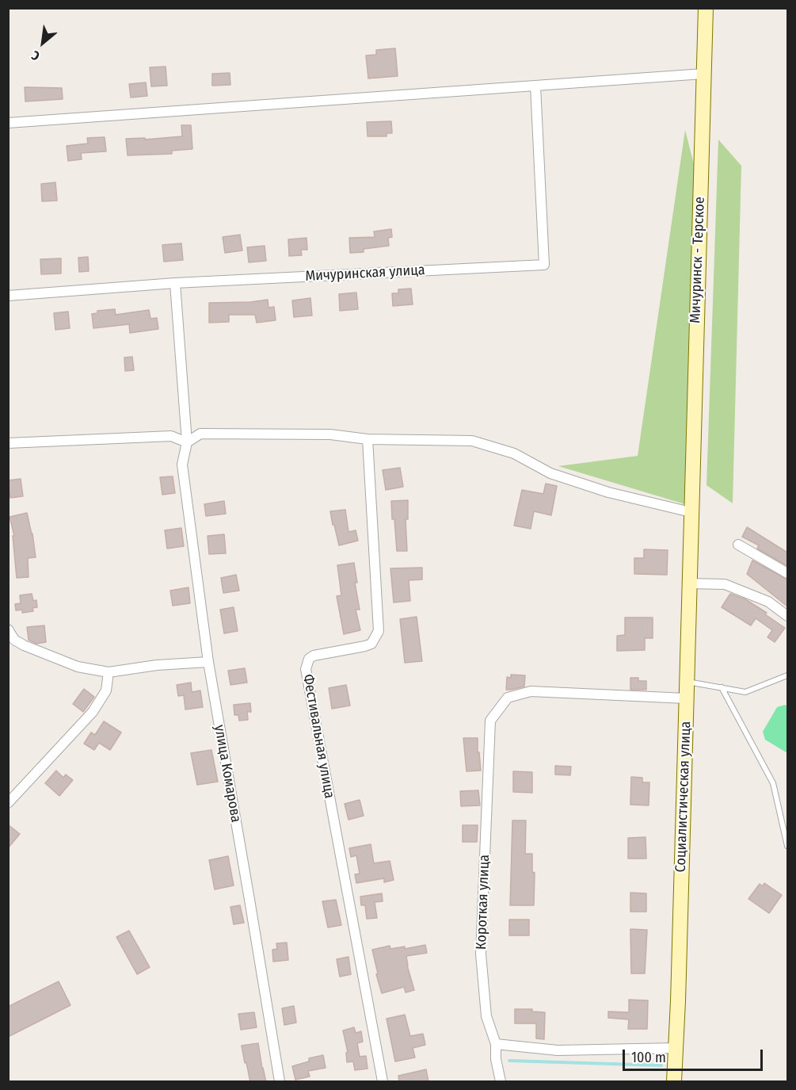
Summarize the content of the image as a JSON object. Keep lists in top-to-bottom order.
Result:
{
  "streets": {
    "street": [
      "Мичуринск - Терское",
      "Мичуринская улица",
      "Фестивальная улица",
      "улица Комарова",
      "Социалистическая улица",
      "Короткая улица"
    ]
  },
  "crossings": [
    ["Мичуринск - Терское", "Социалистическая улица"],
    ["Мичуринская улица", "улица Комарова"],
    ["Социалистическая улица", "Короткая улица"]
  ],
  "scale_bar": "100 m",
  "north": "bottom left"
}
